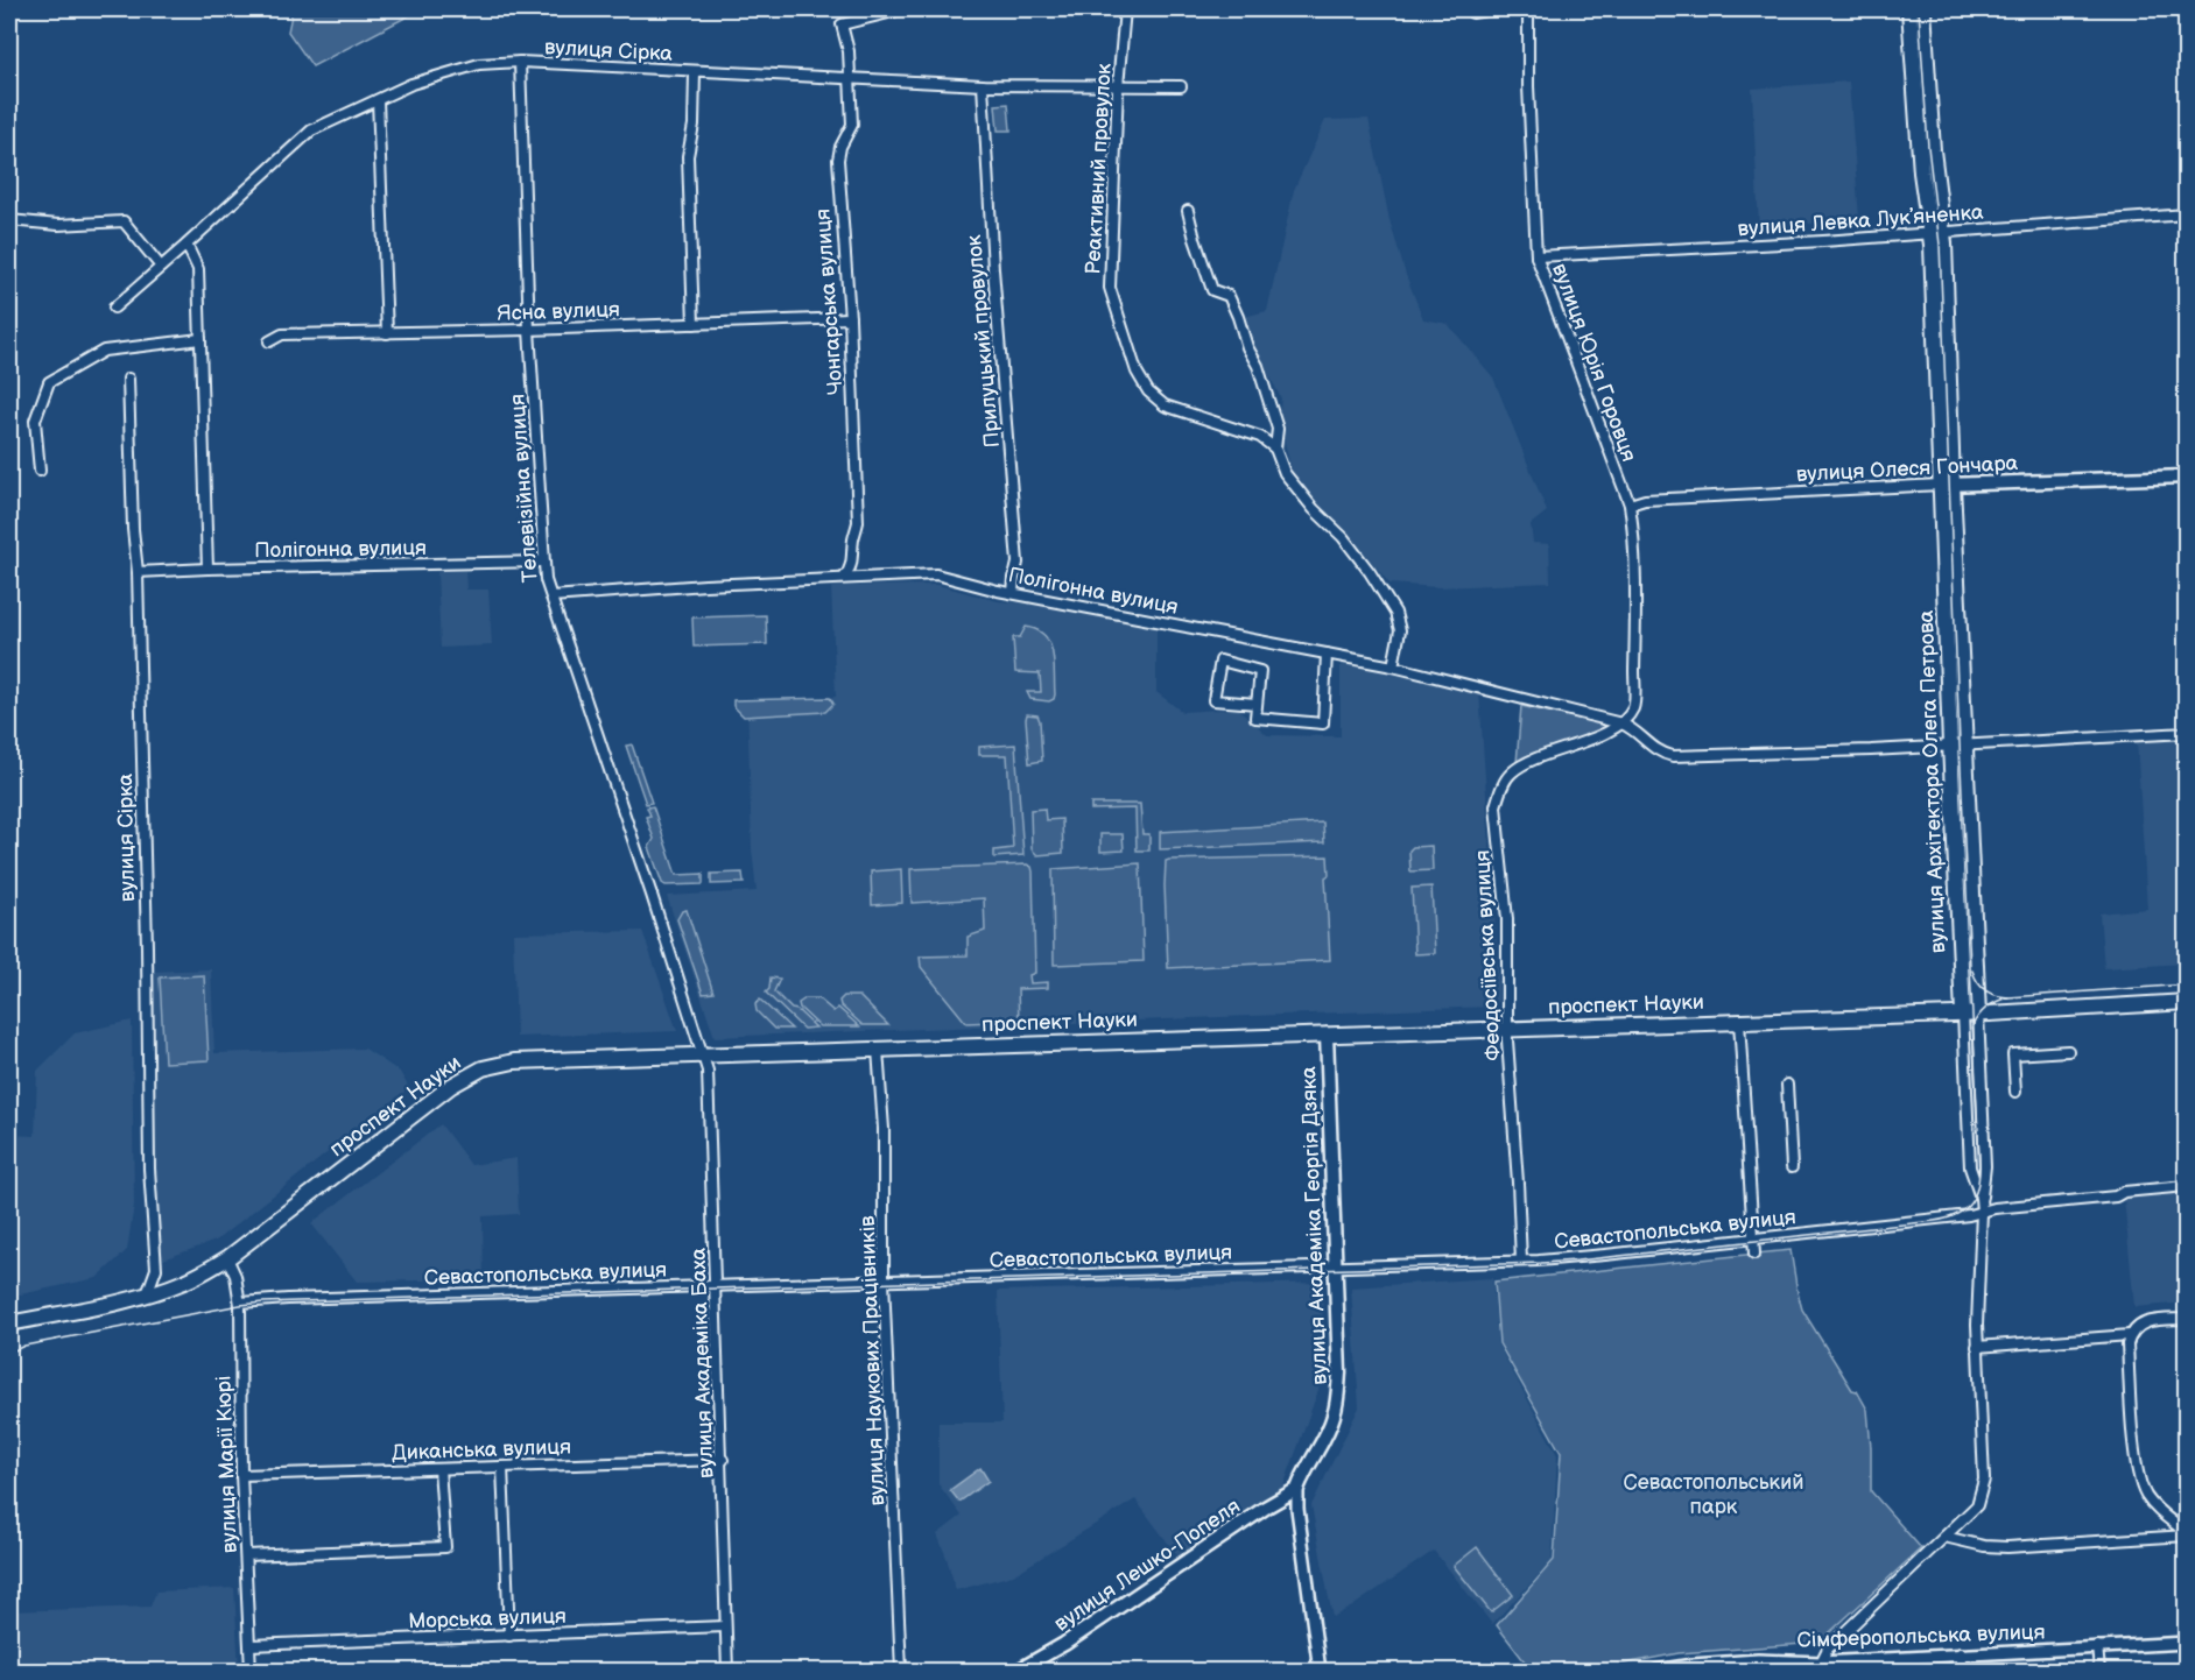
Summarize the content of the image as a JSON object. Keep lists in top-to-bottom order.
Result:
{
  "streets": {
    "main road": [
      "вулиця Олеся Гончара",
      "вулиця Архітектора Олега Петрова",
      "проспект Науки",
      "вулиця Академіка Георгія Дзяка",
      "вулиця Лешко-Попеля"
    ],
    "street": [
      "вулиця Сірка",
      "Реактивний провулок",
      "вулиця Левка Лукʼяненка",
      "Чонгарська вулиця",
      "Ясна вулиця",
      "Прилуцький провулок",
      "вулиця Юрія Горовця",
      "Телевізійна вулиця",
      "Полігонна вулиця",
      "Феодосіївська вулиця",
      "Севастопольська вулиця",
      "вулиця Наукових Працівників",
      "вулиця Академіка Баха",
      "Диканська вулиця",
      "вулиця Марії Кюрі",
      "Морська вулиця",
      "Сімферопольська вулиця"
    ]
  },
  "crossings": [
    ["вулиця Сірка", "Реактивний провулок"],
    ["вулиця Сірка", "Чонгарська вулиця"],
    ["вулиця Сірка", "Прилуцький провулок"],
    ["вулиця Сірка", "Телевізійна вулиця"],
    ["вулиця Сірка", "Полігонна вулиця"],
    ["вулиця Сірка", "проспект Науки"],
    ["вулиця Левка Лукʼяненка", "вулиця Юрія Горовця"],
    ["вулиця Левка Лукʼяненка", "вулиця Архітектора Олега Петрова"],
    ["Чонгарська вулиця", "Ясна вулиця"],
    ["Чонгарська вулиця", "Полігонна вулиця"],
    ["Ясна вулиця", "Телевізійна вулиця"],
    ["Прилуцький провулок", "Полігонна вулиця"],
    ["вулиця Юрія Горовця", "вулиця Олеся Гончара"],
    ["вулиця Юрія Горовця", "Полігонна вулиця"],
    ["вулиця Юрія Горовця", "Феодосіївська вулиця"],
    ["вулиця Олеся Гончара", "вулиця Архітектора Олега Петрова"],
    ["Телевізійна вулиця", "Полігонна вулиця"],
    ["Телевізійна вулиця", "проспект Науки"],
    ["Телевізійна вулиця", "вулиця Академіка Баха"],
    ["Полігонна вулиця", "Феодосіївська вулиця"],
    ["вулиця Архітектора Олега Петрова", "проспект Науки"],
    ["вулиця Архітектора Олега Петрова", "Севастопольська вулиця"],
    ["вулиця Архітектора Олега Петрова", "Сімферопольська вулиця"],
    ["Феодосіївська вулиця", "проспект Науки"],
    ["Феодосіївська вулиця", "Севастопольська вулиця"],
    ["проспект Науки", "вулиця Академіка Георгія Дзяка"],
    ["проспект Науки", "вулиця Наукових Працівників"],
    ["проспект Науки", "вулиця Академіка Баха"],
    ["проспект Науки", "вулиця Марії Кюрі"],
    ["вулиця Академіка Георгія Дзяка", "Севастопольська вулиця"],
    ["вулиця Академіка Георгія Дзяка", "вулиця Лешко-Попеля"],
    ["Севастопольська вулиця", "вулиця Наукових Працівників"],
    ["Севастопольська вулиця", "вулиця Академіка Баха"],
    ["Севастопольська вулиця", "вулиця Марії Кюрі"],
    ["вулиця Академіка Баха", "Диканська вулиця"],
    ["вулиця Академіка Баха", "Морська вулиця"],
    ["Диканська вулиця", "вулиця Марії Кюрі"],
    ["вулиця Марії Кюрі", "Морська вулиця"]
  ],
  "parks": ["Севастопольський парк"]
}
